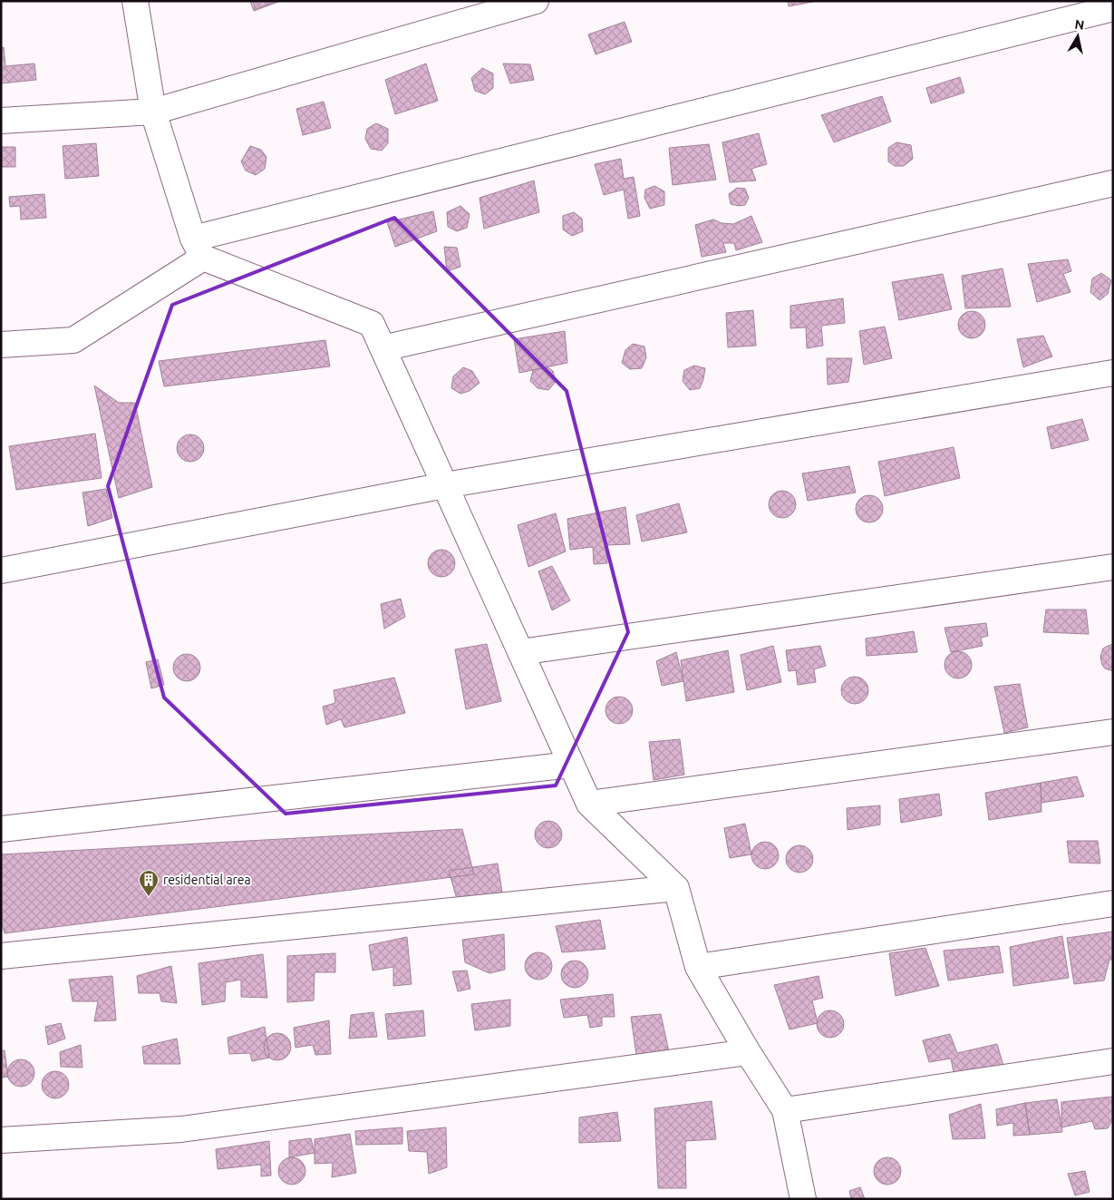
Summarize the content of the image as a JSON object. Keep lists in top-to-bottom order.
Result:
{
  "places": {
    "building": ["residential area"]
  },
  "north": "top"
}
